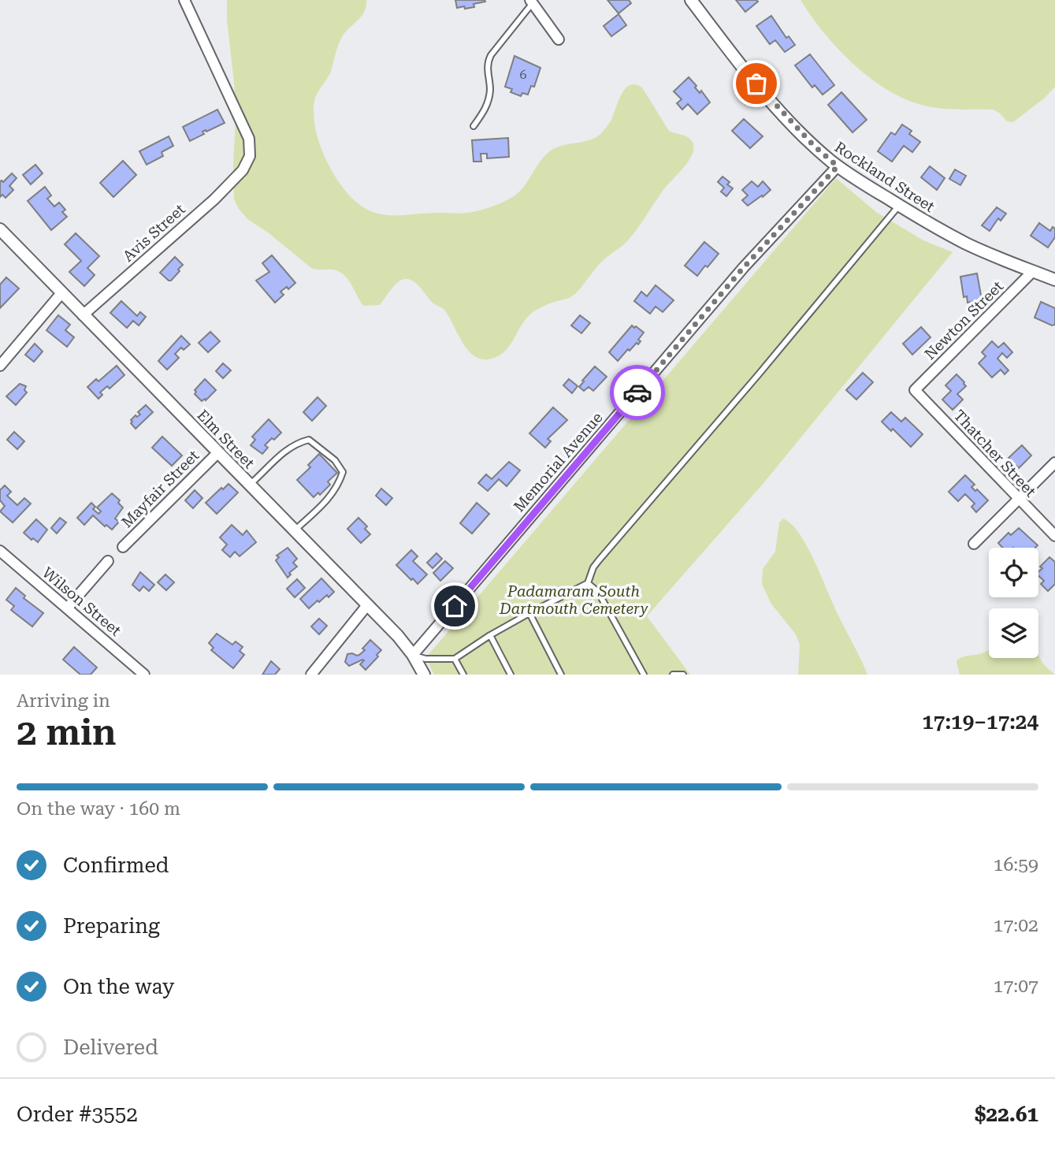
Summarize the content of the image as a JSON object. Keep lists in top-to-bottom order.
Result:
{
  "streets": {
    "street": [
      "Rockland Street",
      "Avis Street",
      "Newton Street",
      "Elm Street",
      "Thatcher Street",
      "Memorial Avenue",
      "Mayfair Street",
      "Wilson Street"
    ]
  },
  "crossings": [
    ["Rockland Street", "Newton Street"],
    ["Rockland Street", "Memorial Avenue"],
    ["Avis Street", "Elm Street"],
    ["Newton Street", "Thatcher Street"],
    ["Elm Street", "Memorial Avenue"],
    ["Elm Street", "Mayfair Street"]
  ],
  "parks": ["Padamaram South Dartmouth Cemetery"],
  "house_numbers": ["6"],
  "page": {
    "heading": ["2 min", "Arriving in", "17:19–17:24"],
    "panel": ["Order #3552", "$22.61"],
    "bar": "On the way · 160 m",
    "list": [
      ["Confirmed", "16:59"],
      ["Preparing", "17:02"],
      ["On the way", "17:07"],
      "Delivered"
    ]
  }
}
